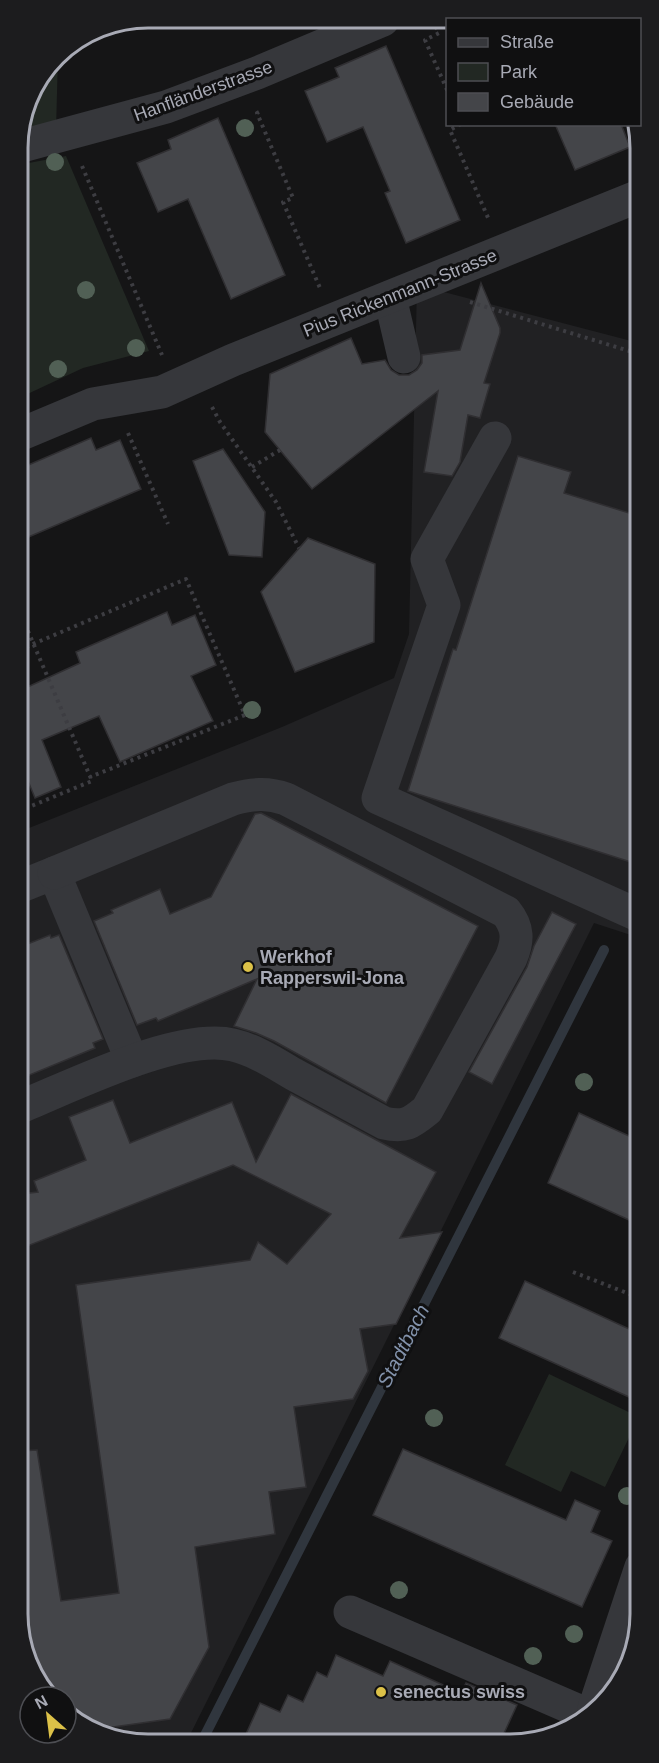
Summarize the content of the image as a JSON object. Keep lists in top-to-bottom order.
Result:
{
  "streets": {
    "street": ["Hanfländerstrasse", "Pius Rickenmann-Strasse"]
  },
  "water": ["Stadtbach"],
  "places": ["Werkhof Rapperswil-Jona", "senectus swiss"],
  "legend": ["Straße", "Park", "Gebäude"],
  "north": "top left"
}
